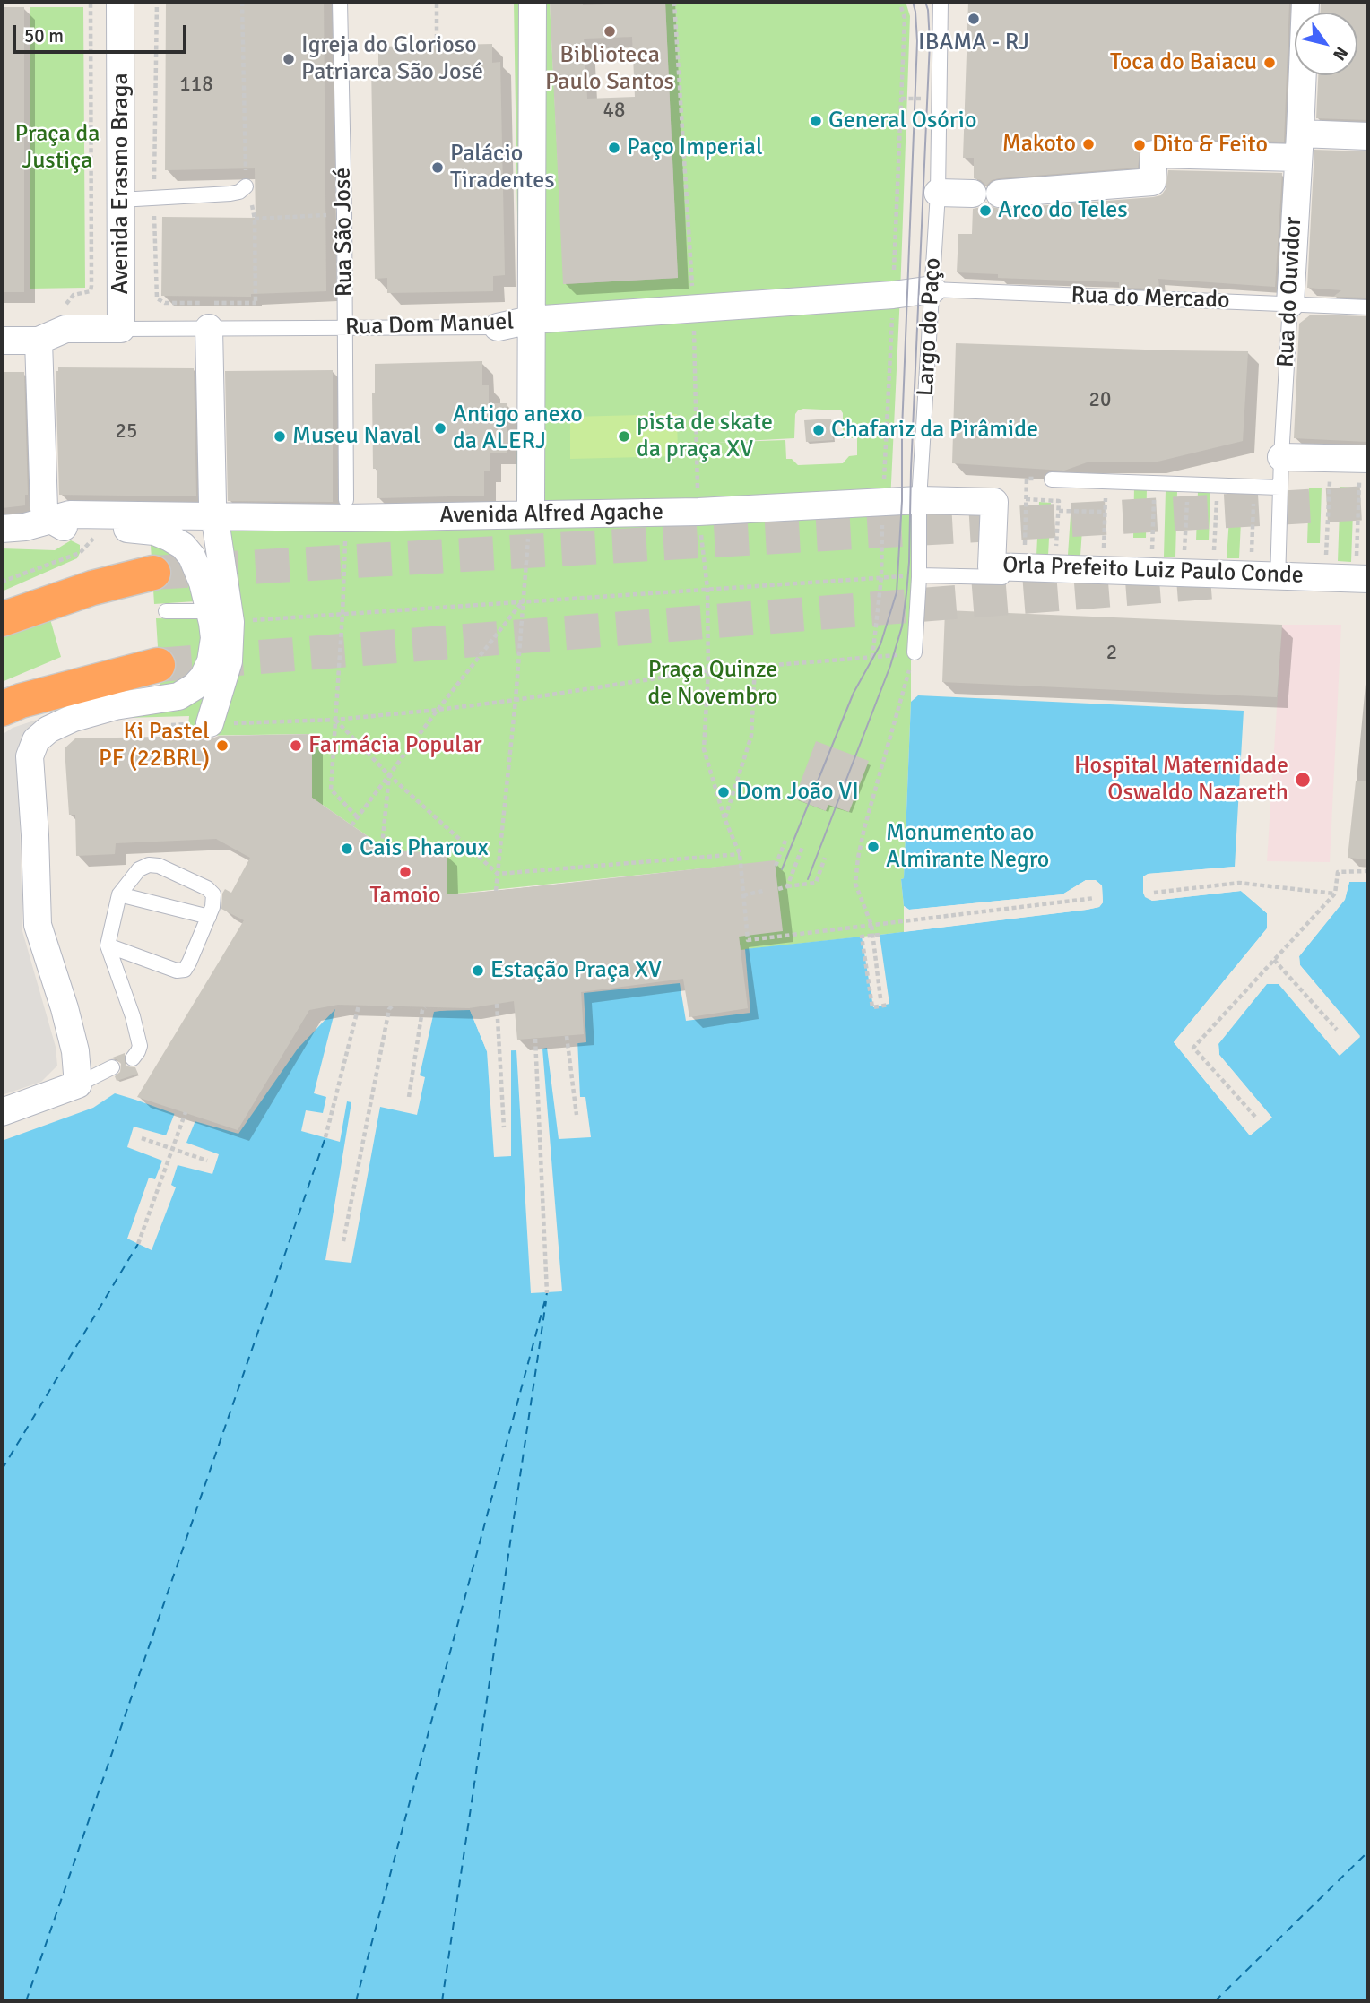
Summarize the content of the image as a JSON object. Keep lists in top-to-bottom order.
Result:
{
  "streets": {
    "street": [
      "Avenida Erasmo Braga",
      "Rua do Ouvidor",
      "Rua Dom Manuel",
      "Avenida Alfred Agache",
      "Orla Prefeito Luiz Paulo Conde"
    ],
    "lane": ["Rua São José", "Rua do Mercado", "Largo do Paço"]
  },
  "crossings": [
    ["Avenida Erasmo Braga", "Rua Dom Manuel"],
    ["Rua São José", "Rua Dom Manuel"],
    ["Rua São José", "Avenida Alfred Agache"],
    ["Rua do Ouvidor", "Rua do Mercado"],
    ["Rua do Ouvidor", "Orla Prefeito Luiz Paulo Conde"],
    ["Rua do Mercado", "Rua Dom Manuel"],
    ["Rua do Mercado", "Largo do Paço"],
    ["Rua Dom Manuel", "Largo do Paço"],
    ["Largo do Paço", "Orla Prefeito Luiz Paulo Conde"],
    ["Avenida Alfred Agache", "Orla Prefeito Luiz Paulo Conde"]
  ],
  "parks": ["Praça da Justiça", "Praça Quinze de Novembro"],
  "places": [
    "IBAMA - RJ",
    "Biblioteca Paulo Santos",
    "Igreja do Glorioso Patriarca São José",
    "Toca do Baiacu",
    "General Osório",
    "Makoto",
    "Dito & Feito",
    "Paço Imperial",
    "Palácio Tiradentes",
    "Arco do Teles",
    "Antigo anexo da ALERJ",
    "Chafariz da Pirâmide",
    "Museu Naval",
    "pista de skate da praça XV",
    "Ki Pastel PF (22BRL)",
    "Farmácia Popular",
    "Hospital Maternidade Oswaldo Nazareth",
    "Dom João VI",
    "Monumento ao Almirante Negro",
    "Cais Pharoux",
    "Tamoio",
    "Estação Praça XV"
  ],
  "house_numbers": [
    "118",
    "48",
    "20",
    "25",
    "2"
  ],
  "scale_bar": "50 m",
  "north": "bottom right"
}
